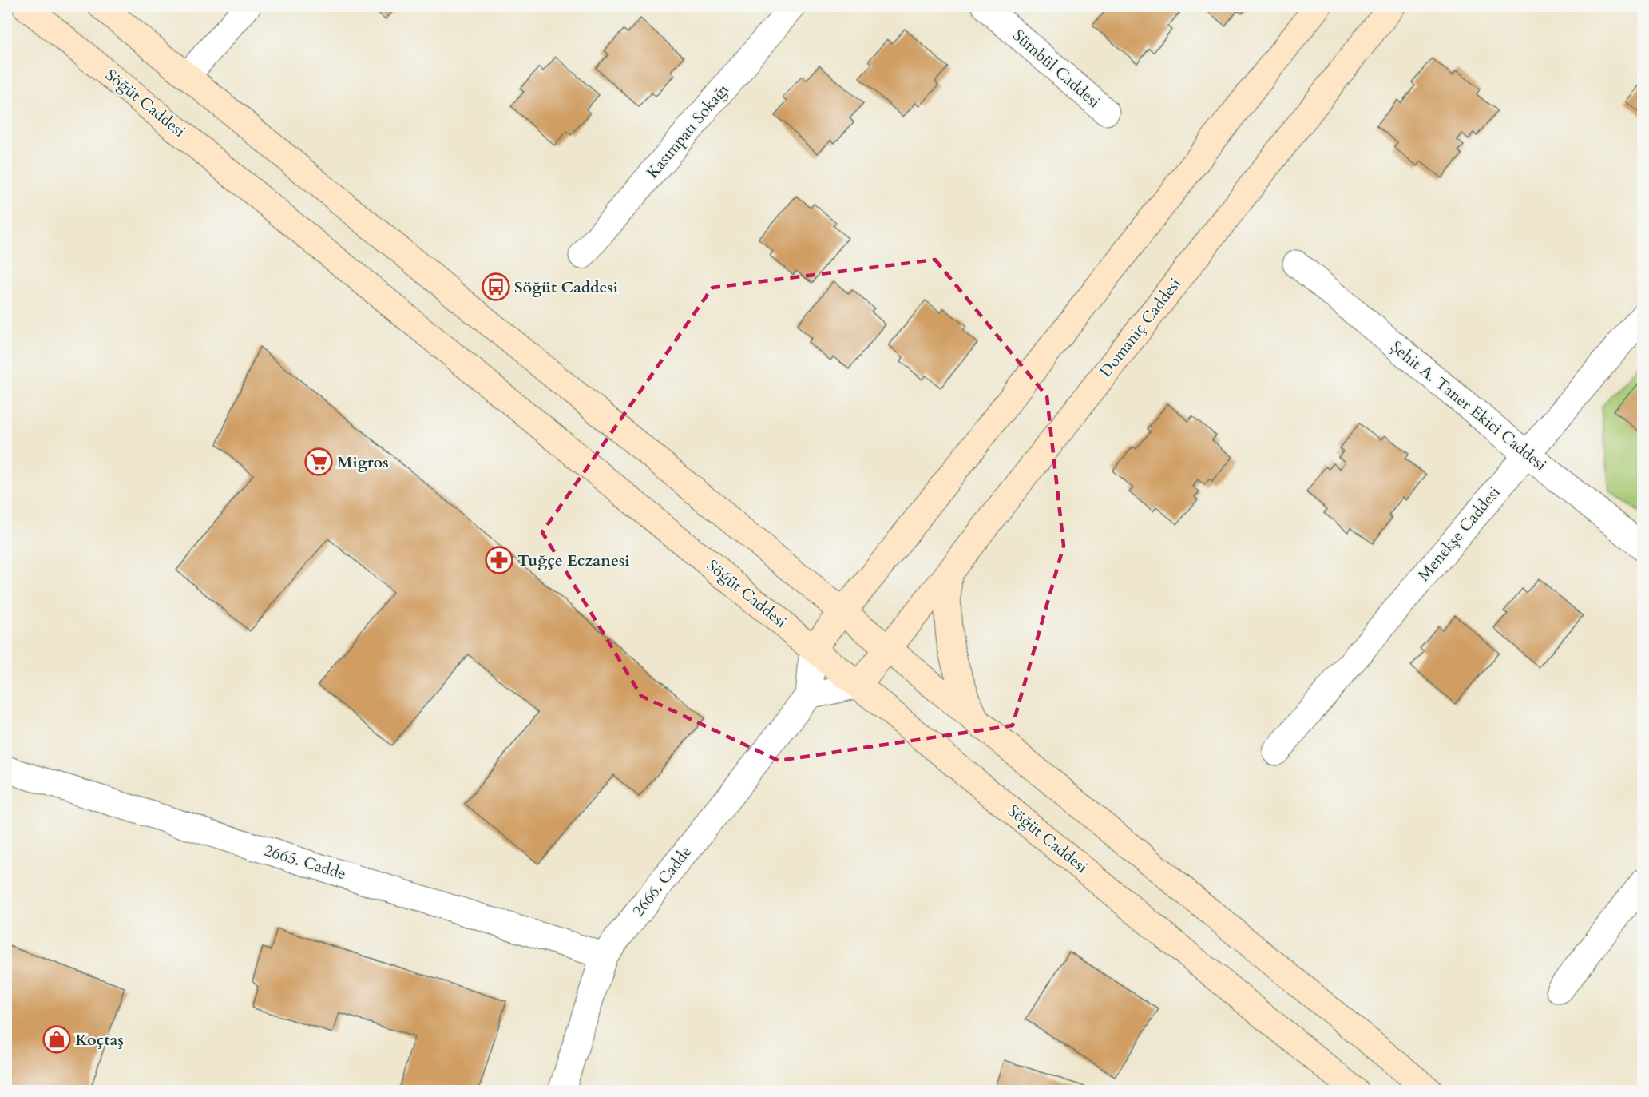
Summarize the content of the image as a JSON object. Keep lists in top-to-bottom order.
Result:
{
  "streets": {
    "main road": ["Söğüt Caddesi", "Domaniç Caddesi"],
    "street": [
      "Sümbül Caddesi",
      "Kasımpatı Sokağı",
      "Şehit A. Taner Ekici Caddesi",
      "Menekşe Caddesi",
      "2665. Cadde",
      "2666. Cadde"
    ]
  },
  "crossings": [
    ["Söğüt Caddesi", "Domaniç Caddesi"],
    ["Şehit A. Taner Ekici Caddesi", "Menekşe Caddesi"],
    ["2665. Cadde", "2666. Cadde"]
  ],
  "places": {
    "bus stop": ["Söğüt Caddesi"],
    "supermarket": ["Migros"],
    "pharmacy": ["Tuğçe Eczanesi"],
    "shop": ["Koçtaş"]
  }
}
